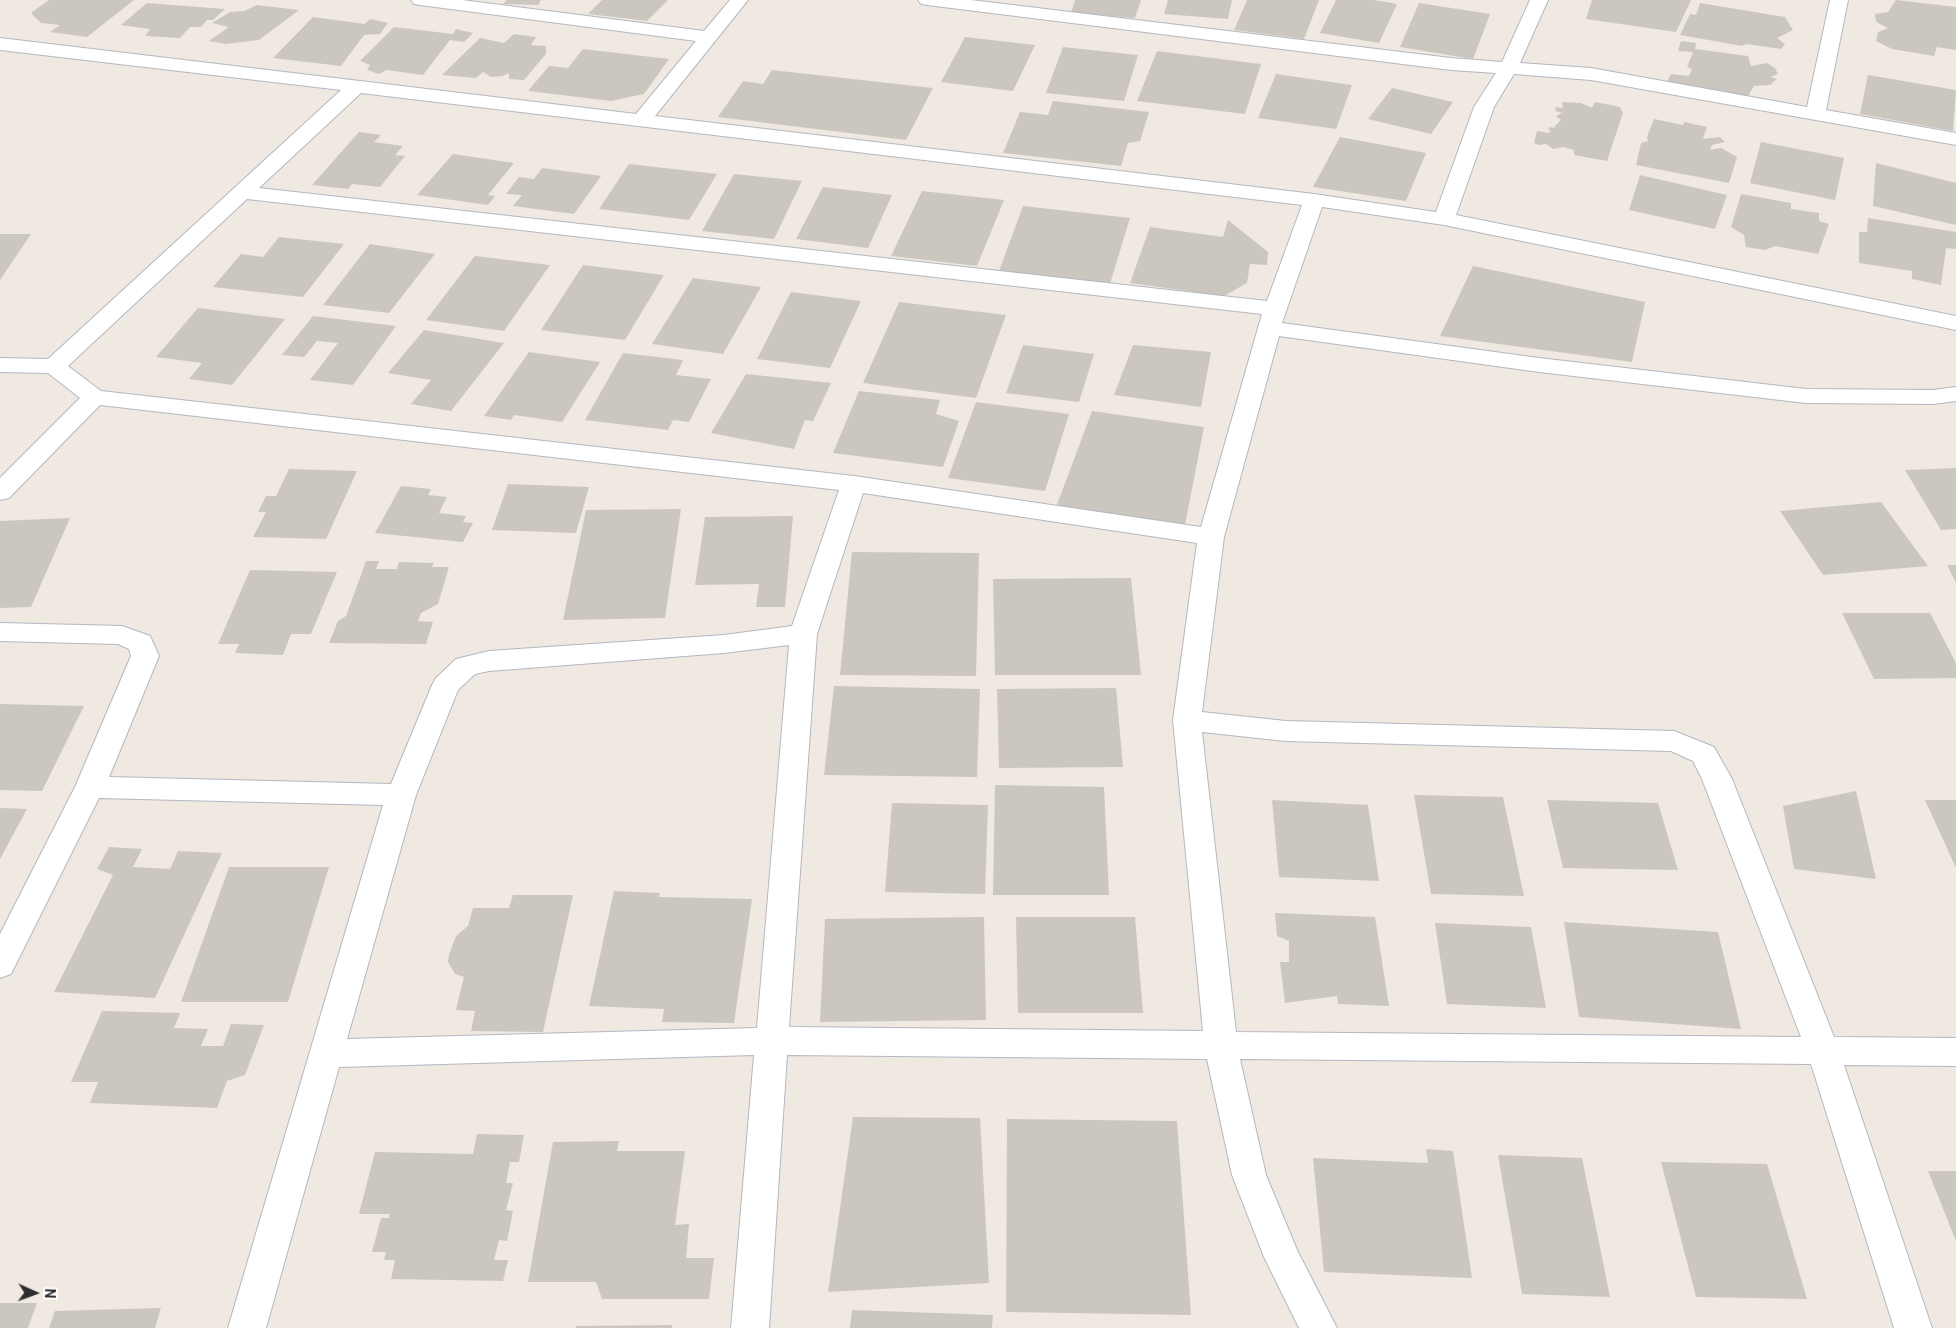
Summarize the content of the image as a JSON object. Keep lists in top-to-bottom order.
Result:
{
  "north": "right"
}
